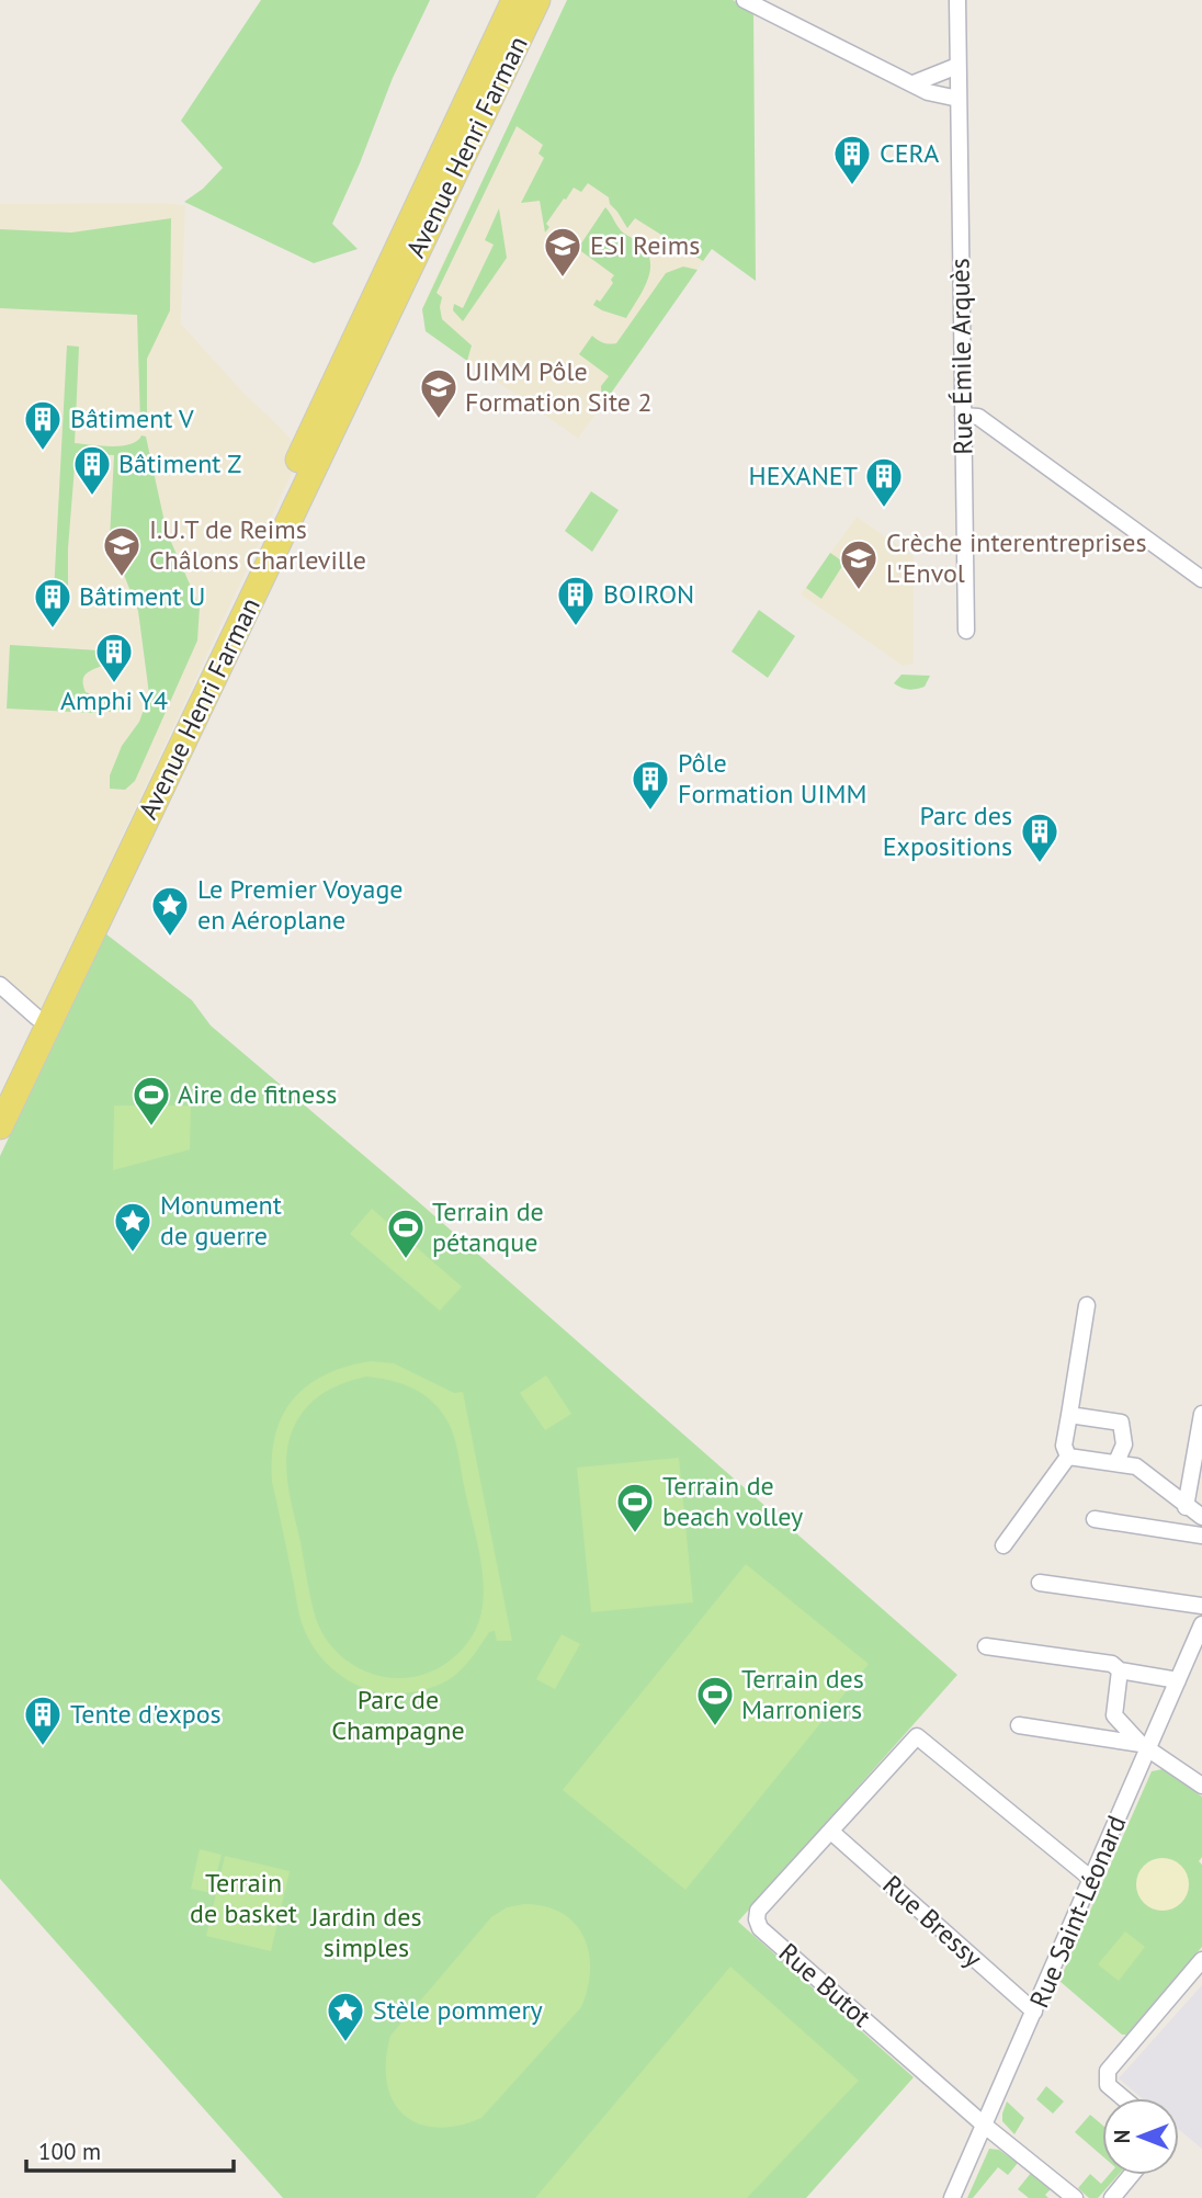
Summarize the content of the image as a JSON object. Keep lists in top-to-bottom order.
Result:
{
  "streets": {
    "main road": ["Avenue Henri Farman"],
    "street": [
      "Rue Émile Arquès",
      "Rue Saint-Léonard",
      "Rue Bressy",
      "Rue Butot"
    ]
  },
  "crossings": [
    ["Rue Saint-Léonard", "Rue Bressy"],
    ["Rue Saint-Léonard", "Rue Butot"],
    ["Rue Bressy", "Rue Butot"]
  ],
  "parks": ["Parc de Champagne", "Terrain de basket", "Jardin des simples"],
  "places": {
    "building": [
      "CERA",
      "Bâtiment V",
      "Bâtiment Z",
      "HEXANET",
      "BOIRON",
      "Bâtiment U",
      "Amphi Y4",
      "Pôle Formation UIMM",
      "Parc des Expositions",
      "Tente d'expos"
    ],
    "school or university": [
      "ESI Reims",
      "UIMM Pôle Formation Site 2",
      "I.U.T de Reims Châlons Charleville",
      "Crèche interentreprises L'Envol"
    ],
    "place": ["Le Premier Voyage en Aéroplane", "Monument de guerre", "Stèle pommery"],
    "sports": [
      "Aire de fitness",
      "Terrain de pétanque",
      "Terrain de beach volley",
      "Terrain des Marroniers"
    ]
  },
  "scale_bar": "100 m",
  "north": "left"
}
